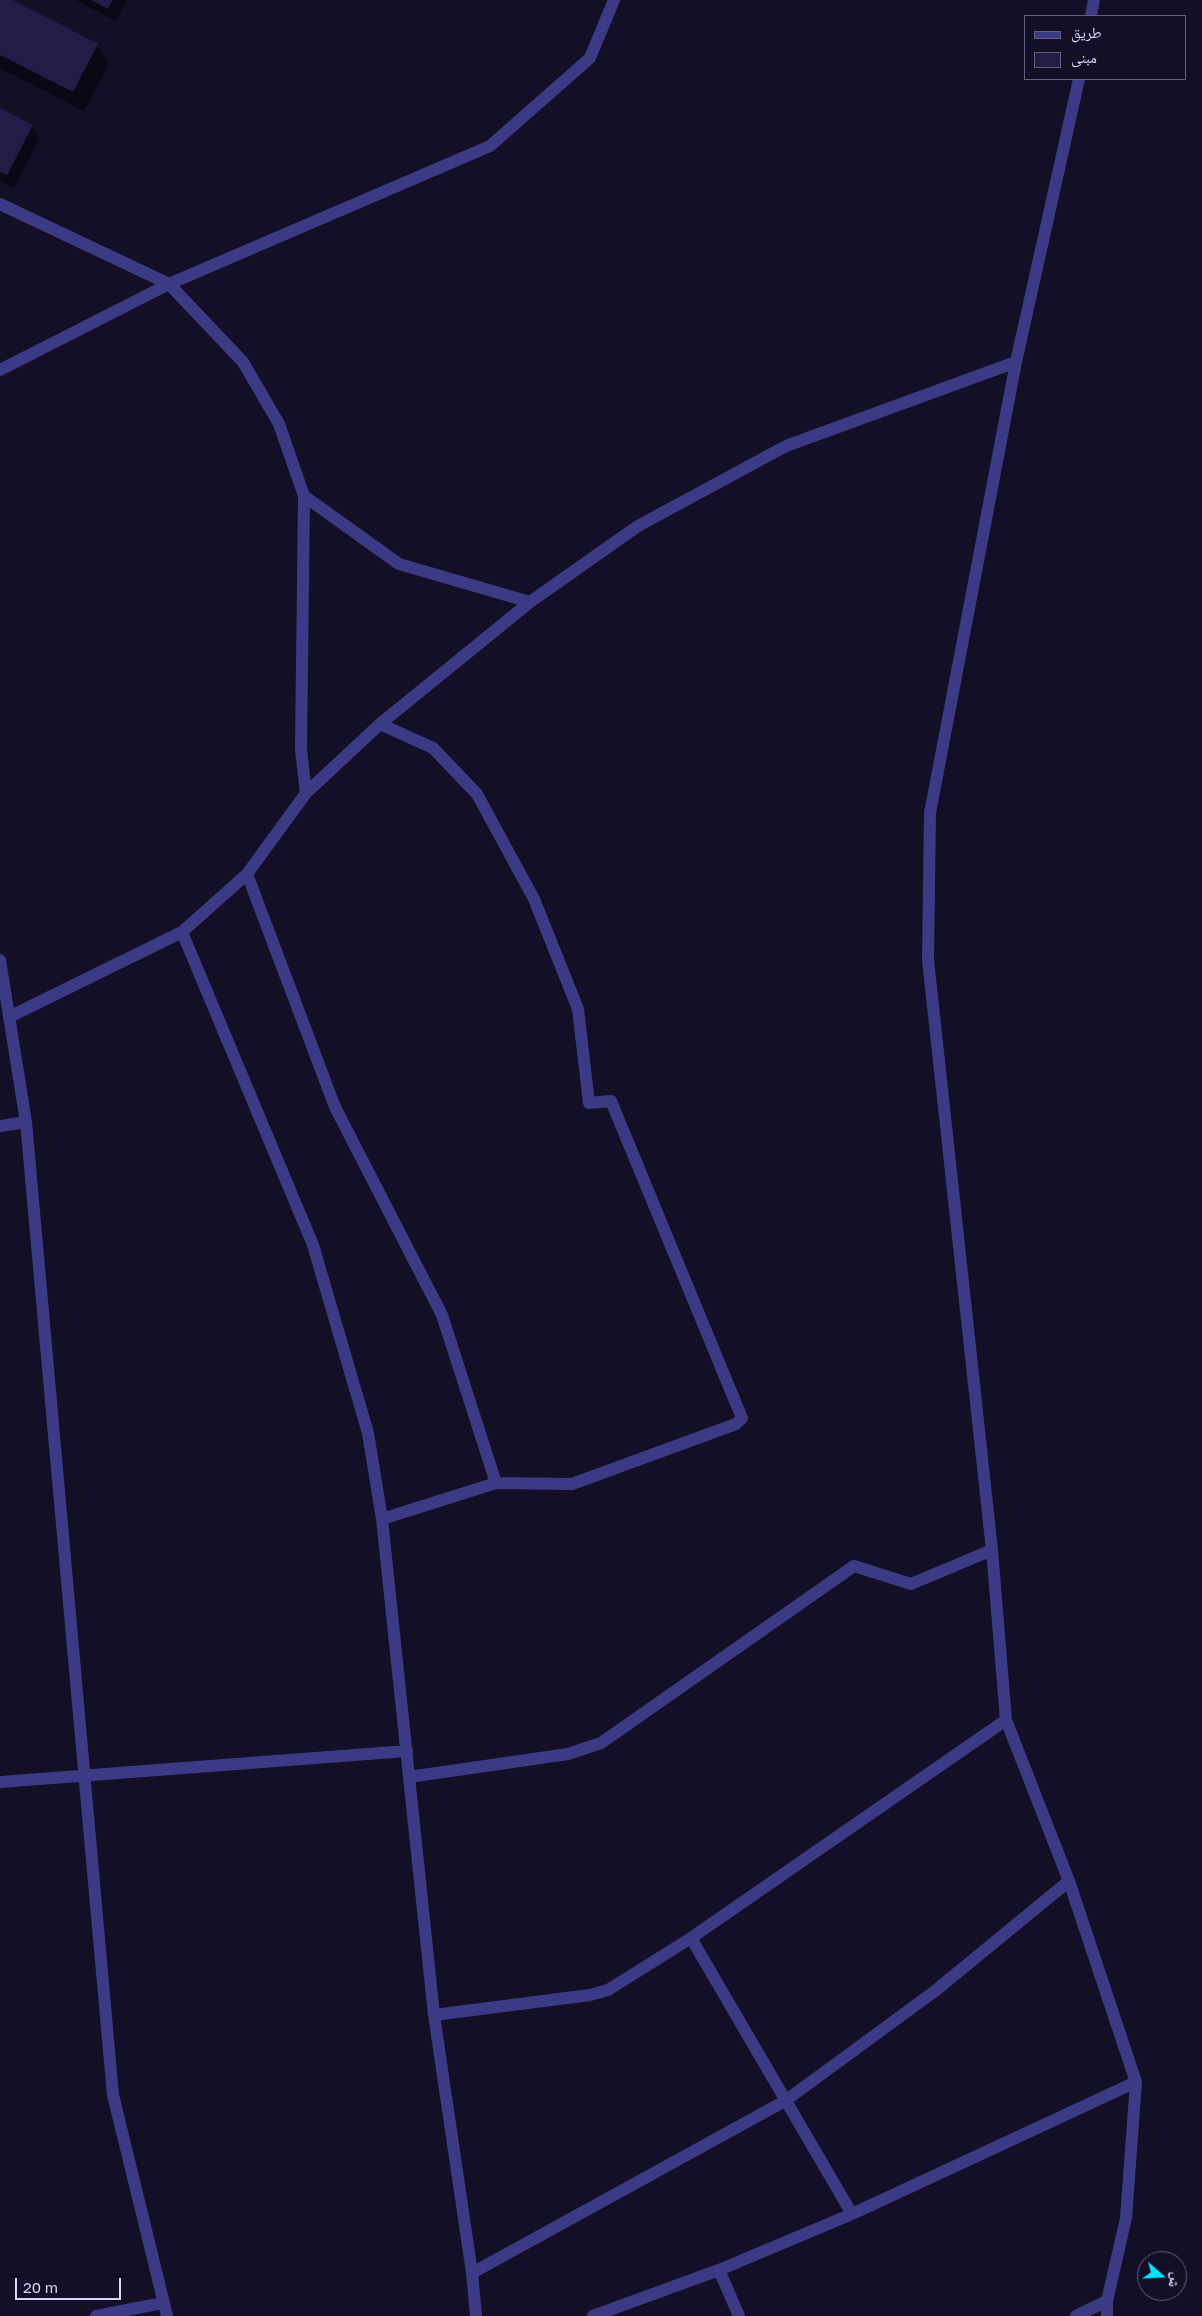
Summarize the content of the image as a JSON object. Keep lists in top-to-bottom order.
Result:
{
  "legend": ["طريق", "مبنى"],
  "scale_bar": "20 m",
  "north": "right"
}
